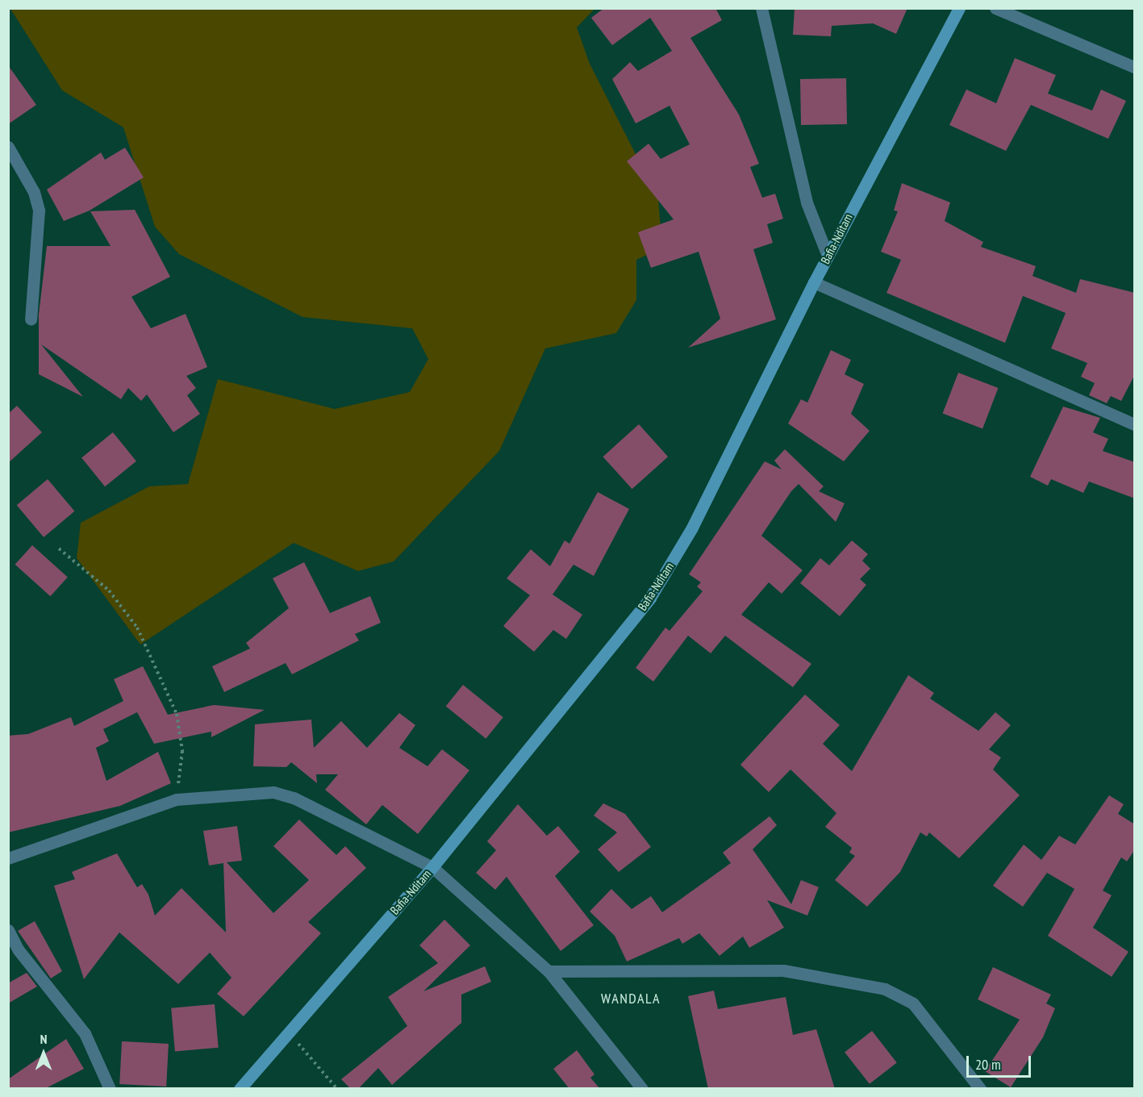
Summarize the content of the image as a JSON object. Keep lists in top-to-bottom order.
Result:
{
  "streets": {
    "main road": ["Bafia-Nditam"]
  },
  "districts": ["WANDALA"],
  "scale_bar": "20 m",
  "north": "top"
}
